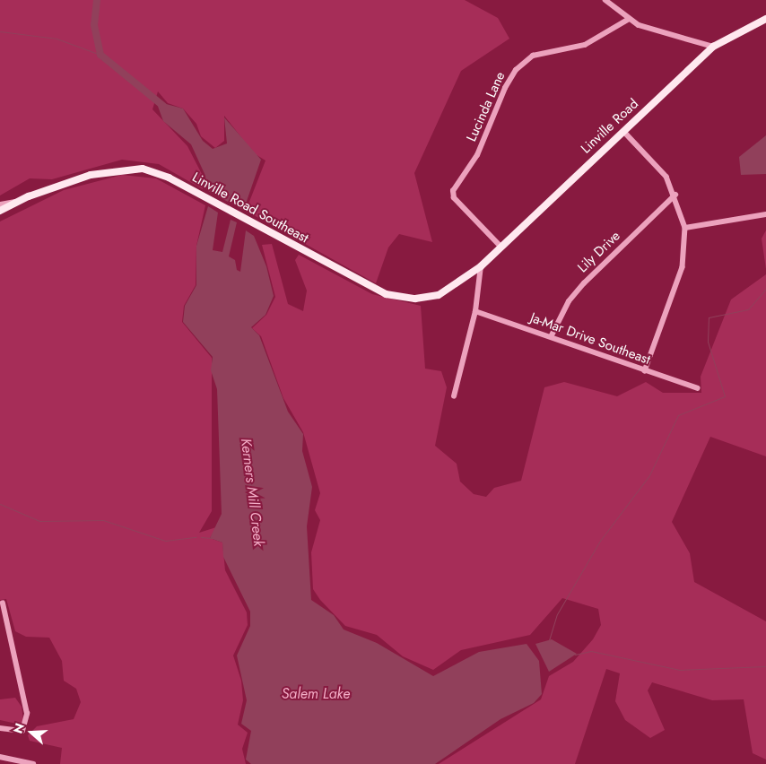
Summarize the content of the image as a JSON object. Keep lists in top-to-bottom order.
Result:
{
  "streets": {
    "main road": ["Linville Road", "Linville Road Southeast"],
    "street": ["Lucinda Lane", "Lily Drive", "Ja-Mar Drive Southeast"]
  },
  "crossings": [
    ["Lucinda Lane", "Linville Road"],
    ["Linville Road", "Linville Road Southeast"],
    ["Lily Drive", "Ja-Mar Drive Southeast"]
  ],
  "water": ["Kerners Mill Creek", "Salem Lake"],
  "north": "left"
}
